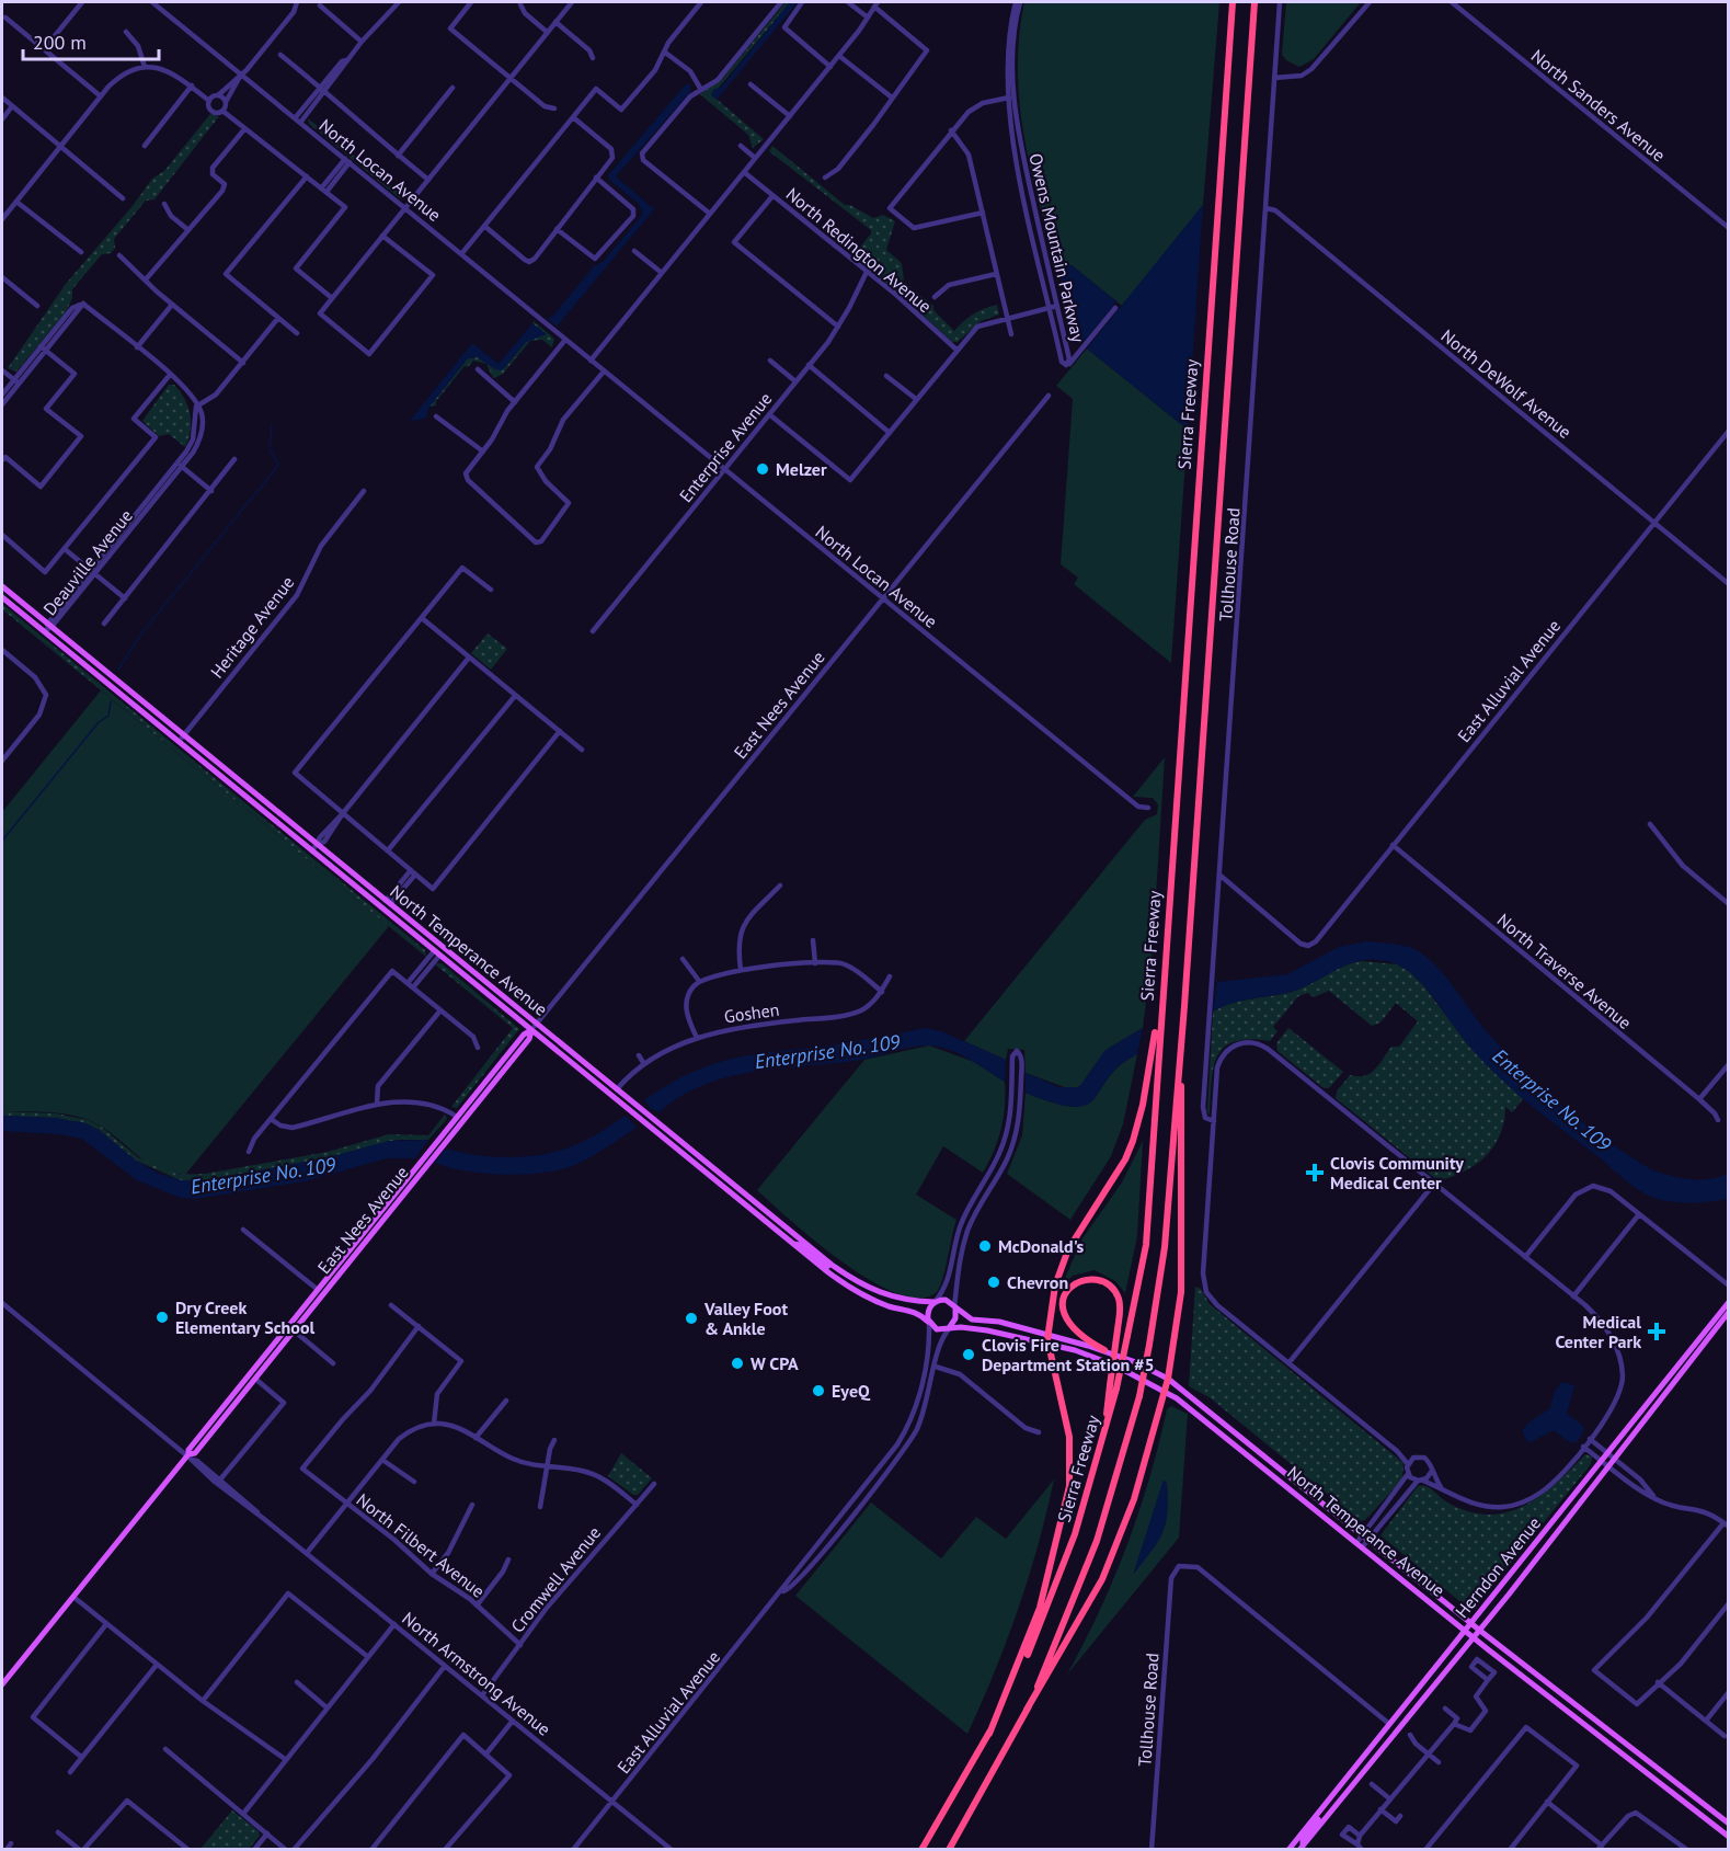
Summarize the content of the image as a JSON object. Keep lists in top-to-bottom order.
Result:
{
  "streets": {
    "highway": ["Sierra Freeway"],
    "main road": ["East Nees Avenue", "North Temperance Avenue", "Herndon Avenue"],
    "street": [
      "North Sanders Avenue",
      "North Locan Avenue",
      "Owens Mountain Parkway",
      "North Redington Avenue",
      "North DeWolf Avenue",
      "Enterprise Avenue",
      "Deauville Avenue",
      "Tollhouse Road",
      "Heritage Avenue",
      "East Alluvial Avenue",
      "North Traverse Avenue",
      "Goshen",
      "North Filbert Avenue",
      "Cromwell Avenue",
      "North Armstrong Avenue"
    ]
  },
  "crossings": [
    ["North Locan Avenue", "Enterprise Avenue"],
    ["North Locan Avenue", "East Nees Avenue"],
    ["North Redington Avenue", "Enterprise Avenue"],
    ["North DeWolf Avenue", "Tollhouse Road"],
    ["North DeWolf Avenue", "East Alluvial Avenue"],
    ["Deauville Avenue", "North Temperance Avenue"],
    ["Tollhouse Road", "East Alluvial Avenue"],
    ["Tollhouse Road", "Herndon Avenue"],
    ["Heritage Avenue", "North Temperance Avenue"],
    ["East Alluvial Avenue", "North Temperance Avenue"],
    ["East Alluvial Avenue", "North Traverse Avenue"],
    ["East Alluvial Avenue", "North Armstrong Avenue"],
    ["East Nees Avenue", "North Temperance Avenue"],
    ["East Nees Avenue", "North Armstrong Avenue"],
    ["North Temperance Avenue", "Goshen"],
    ["North Temperance Avenue", "Herndon Avenue"],
    ["North Filbert Avenue", "Cromwell Avenue"],
    ["Cromwell Avenue", "North Armstrong Avenue"]
  ],
  "water": ["Enterprise No. 109"],
  "places": {
    "other": [
      "Melzer",
      "McDonald's",
      "Chevron",
      "Dry Creek Elementary School",
      "Valley Foot & Ankle",
      "Clovis Fire Department Station #5",
      "W CPA",
      "EyeQ"
    ],
    "health": ["Clovis Community Medical Center", "Medical Center Park"]
  },
  "scale_bar": "200 m"
}
